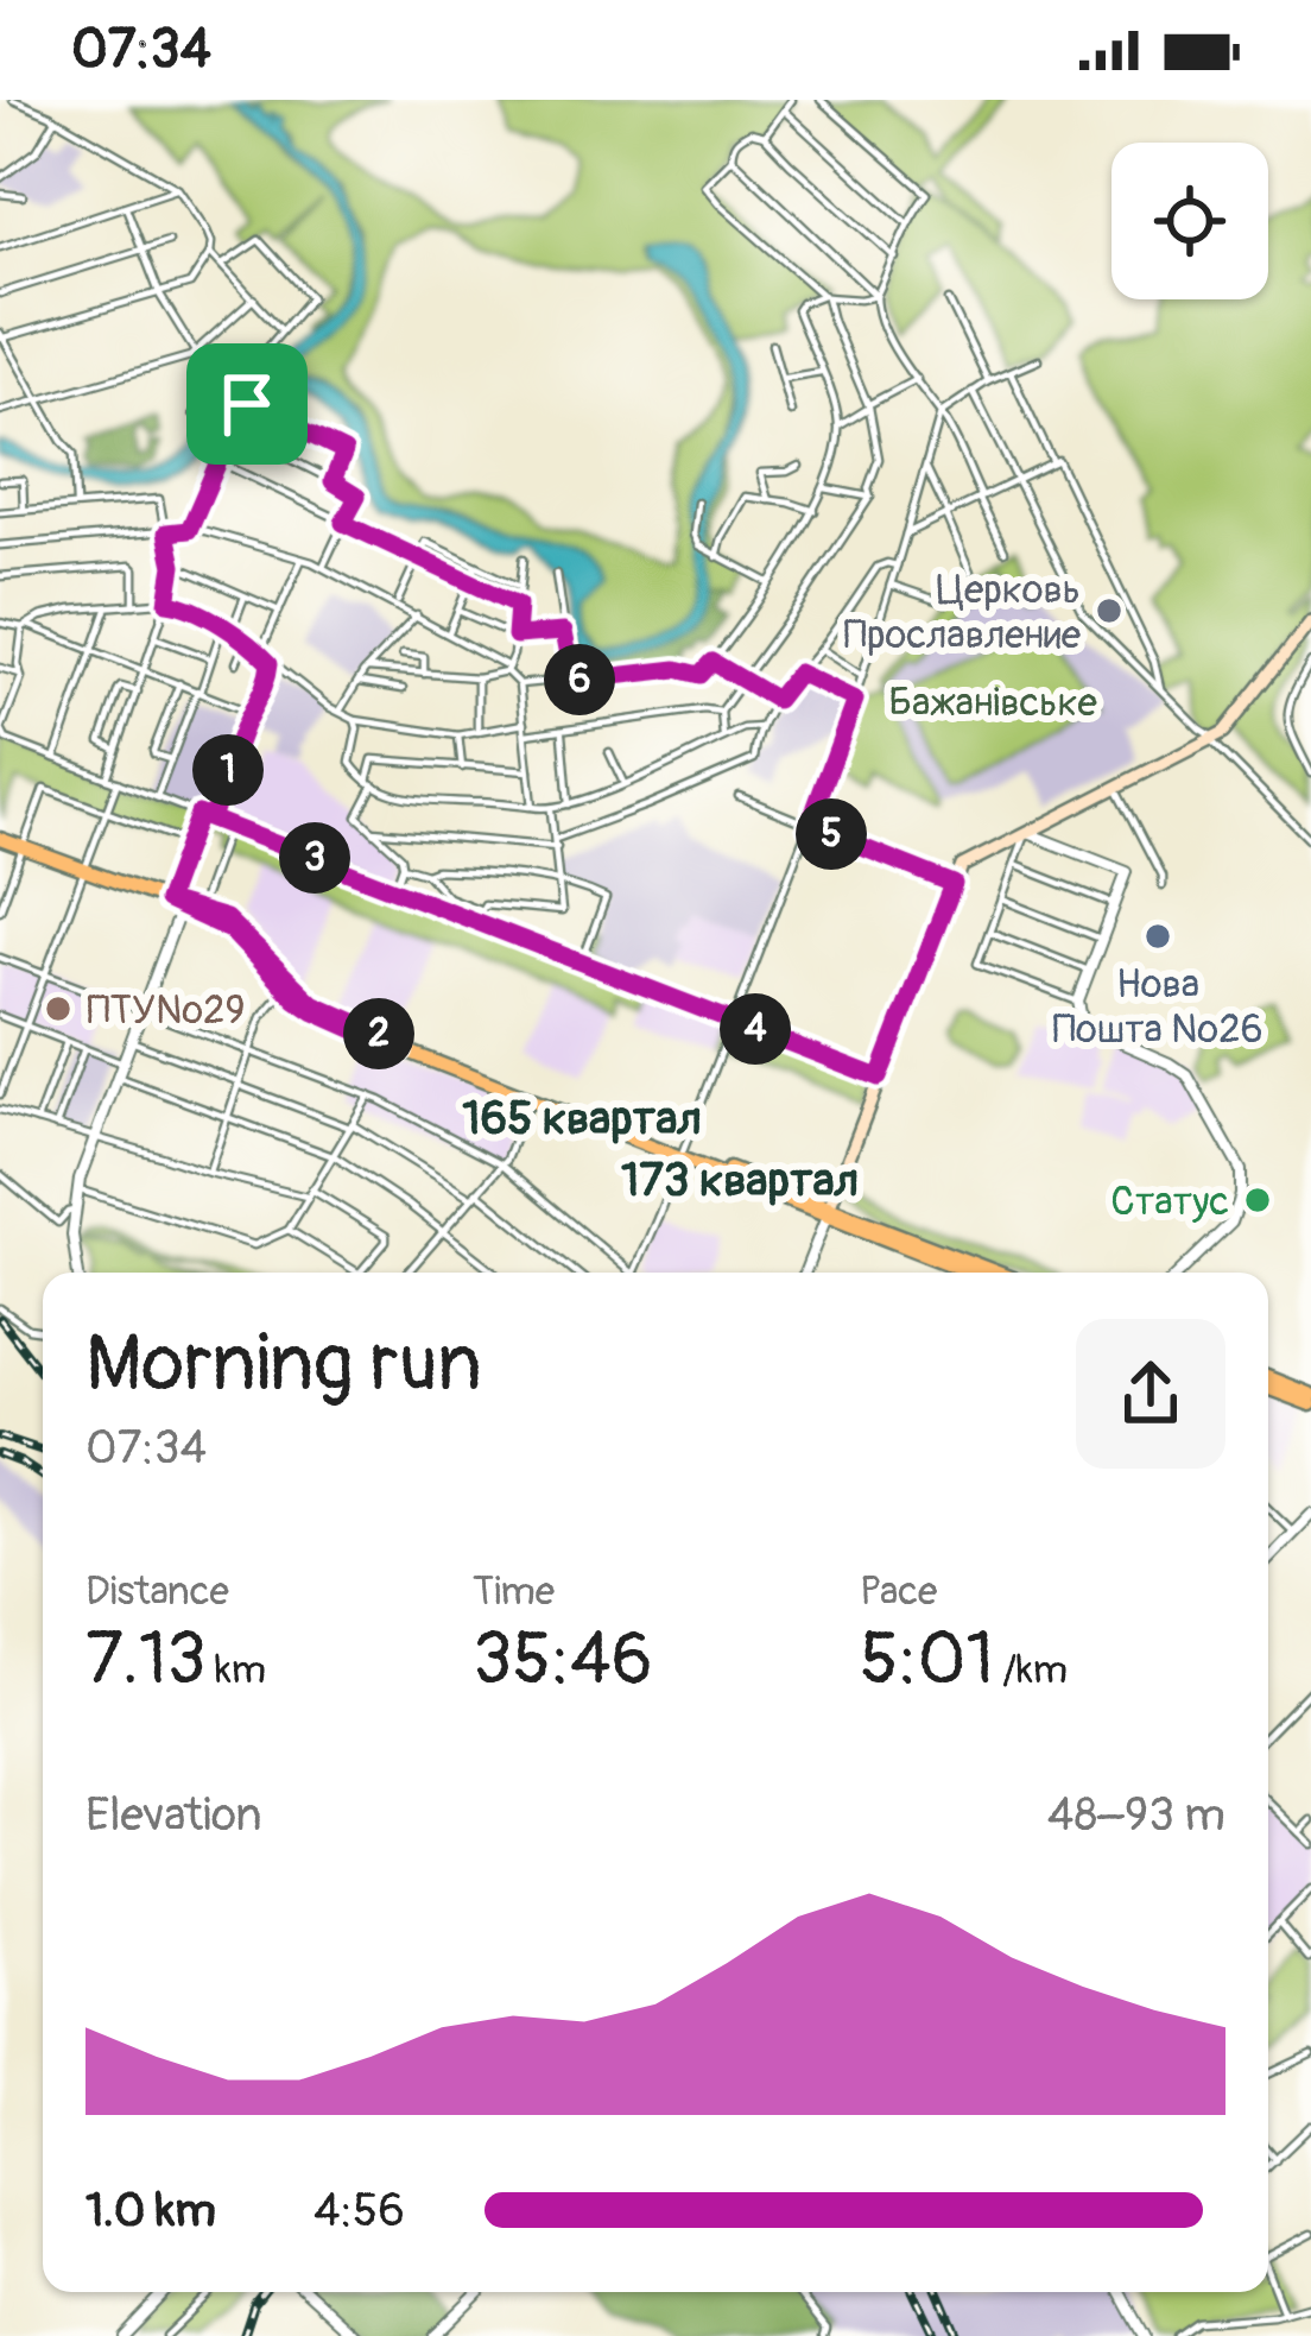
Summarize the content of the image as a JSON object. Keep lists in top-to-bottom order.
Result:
{
  "districts": ["165 квартал", "173 квартал"],
  "parks": ["Бажанівське"],
  "places": [
    "Церковь Прославление",
    "Нова Пошта №26",
    "ПТУ№29",
    "Статус"
  ],
  "page": {
    "status": "07:34",
    "pins": [
      "6",
      "1",
      "5",
      "3",
      "4",
      "2"
    ],
    "heading": ["Morning run", "07:34"],
    "stats": [
      ["Distance", "7.13 km"],
      ["Time", "35:46"],
      ["Pace", "5:01 /km"]
    ],
    "chart": ["Elevation", "48–93 m"],
    "list": [
      {
        "name": "1.0 km",
        "note": "4:56"
      }
    ]
  }
}
